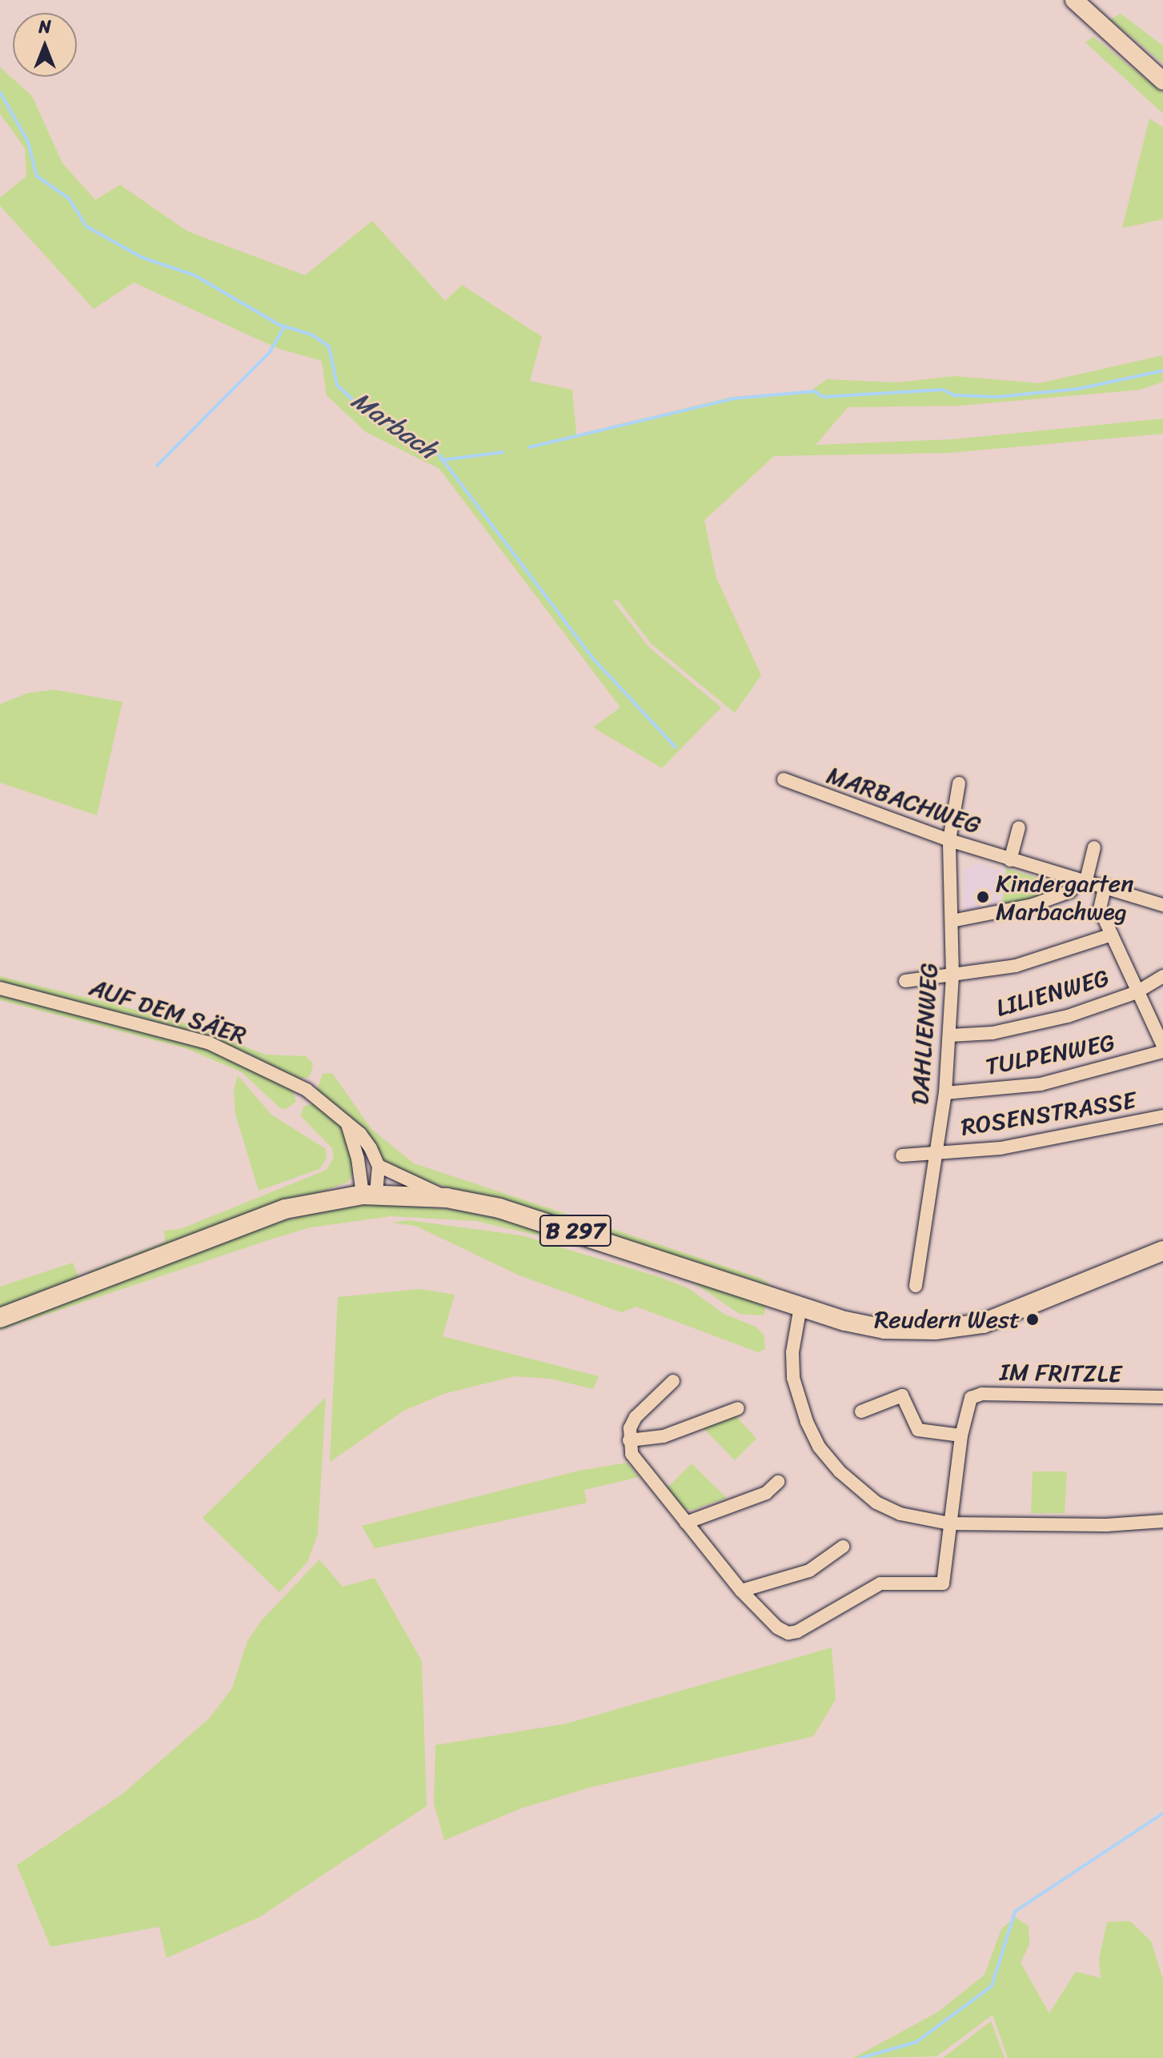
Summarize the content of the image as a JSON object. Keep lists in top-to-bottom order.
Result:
{
  "streets": {
    "main road": ["B 297"],
    "street": [
      "MARBACHWEG",
      "LILIENWEG",
      "AUF DEM SÄER",
      "DAHLIENWEG",
      "TULPENWEG",
      "ROSENSTRASSE",
      "IM FRITZLE"
    ]
  },
  "crossings": [
    ["MARBACHWEG", "DAHLIENWEG"],
    ["LILIENWEG", "DAHLIENWEG"],
    ["DAHLIENWEG", "TULPENWEG"],
    ["DAHLIENWEG", "ROSENSTRASSE"]
  ],
  "water": ["Marbach"],
  "places": ["Kindergarten Marbachweg", "Reudern West"],
  "north": "top"
}
